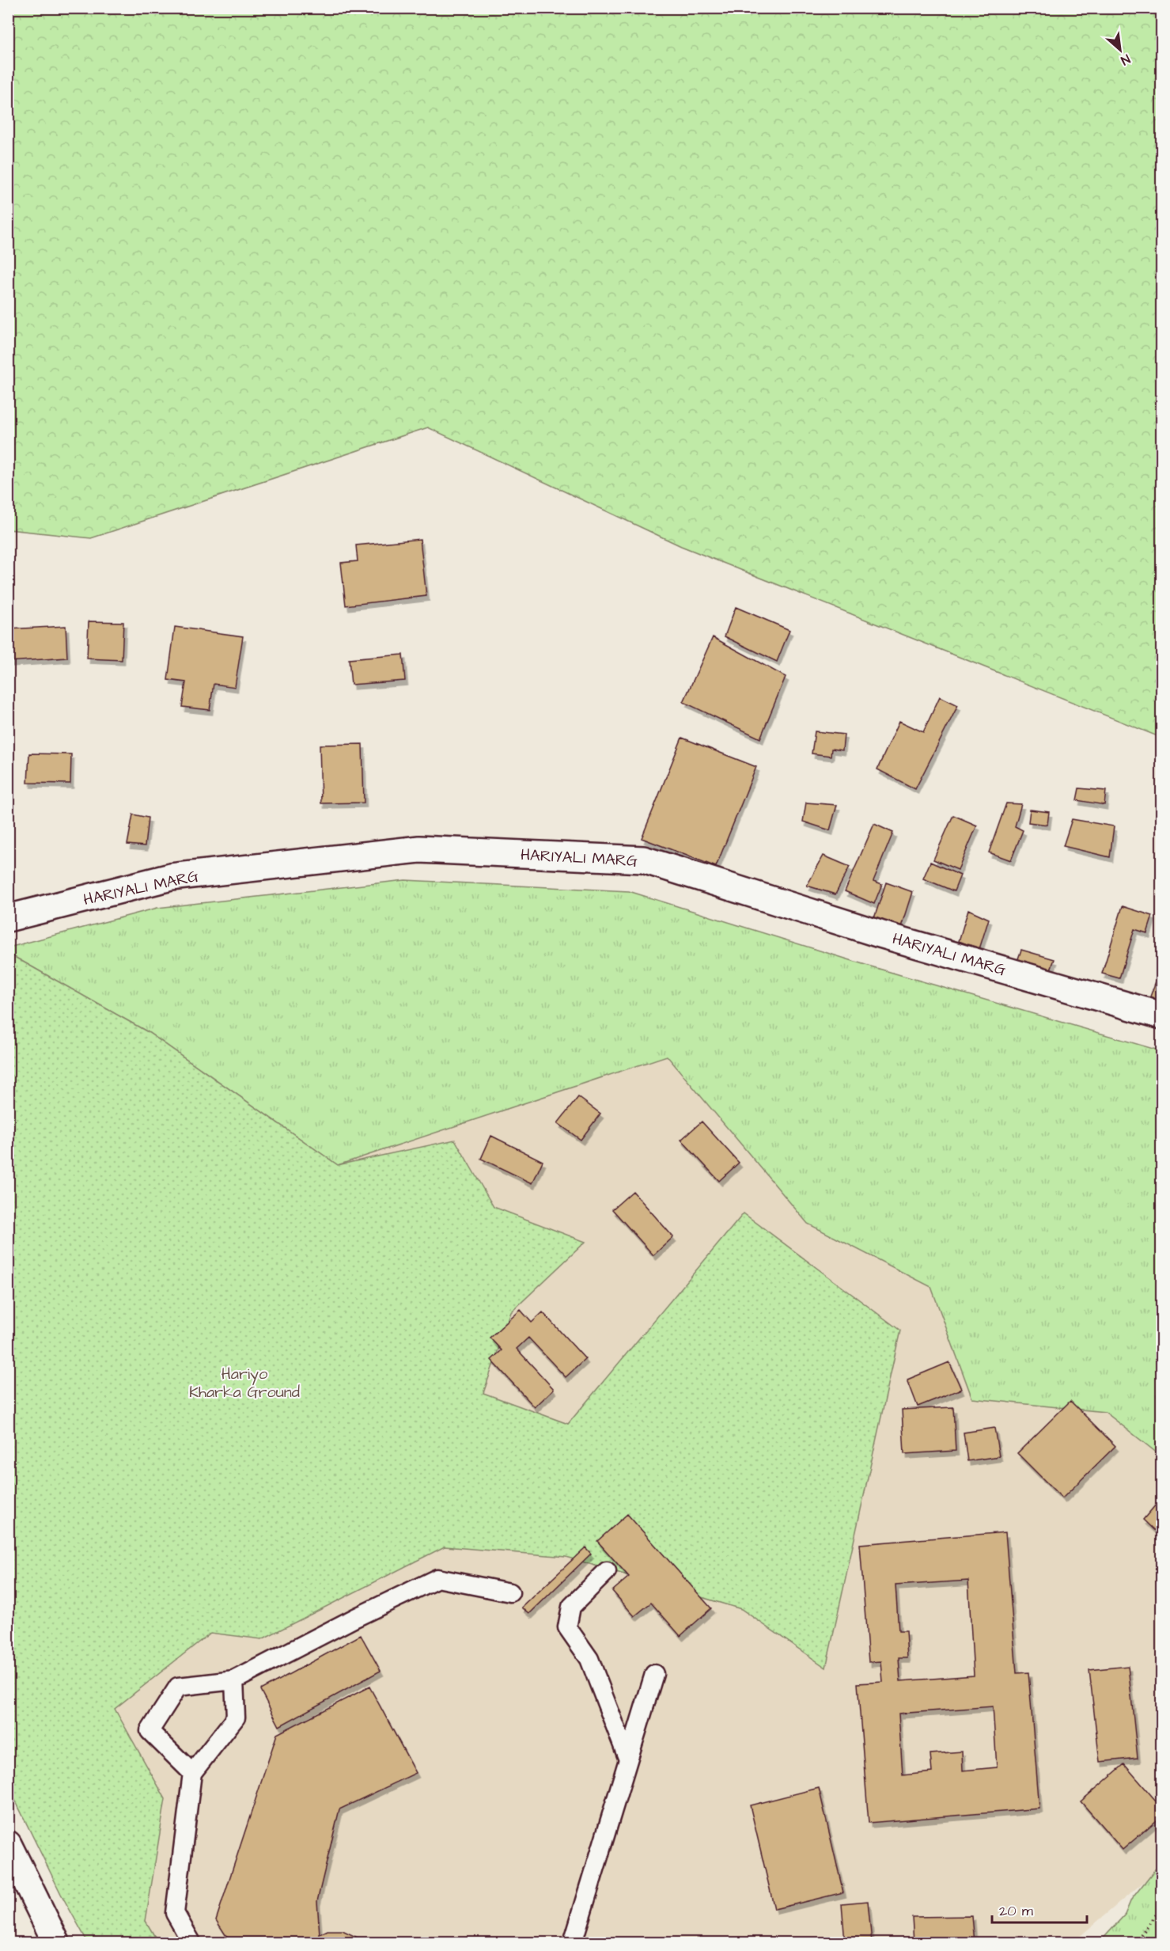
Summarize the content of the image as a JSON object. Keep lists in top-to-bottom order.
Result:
{
  "streets": {
    "street": ["HARIYALI MARG"]
  },
  "parks": ["Hariyo Kharka Ground"],
  "scale_bar": "20 m",
  "north": "bottom right"
}
